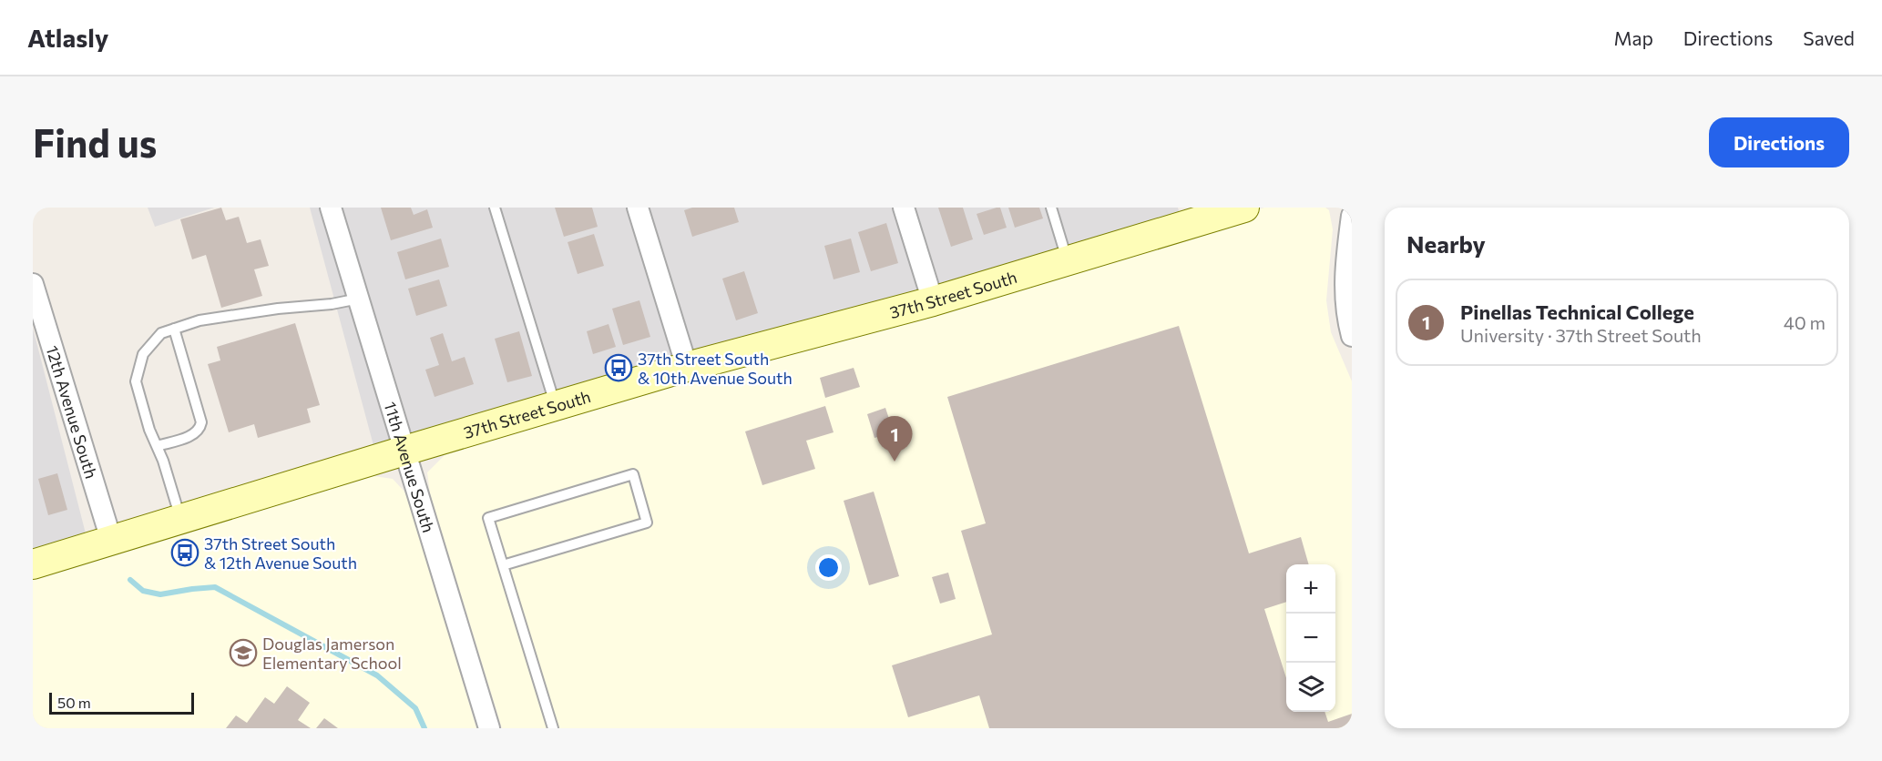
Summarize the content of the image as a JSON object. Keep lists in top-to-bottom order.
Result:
{
  "streets": {
    "street": ["37th Street South", "12th Avenue South", "11th Avenue South"]
  },
  "crossings": [
    ["37th Street South", "12th Avenue South"],
    ["37th Street South", "11th Avenue South"]
  ],
  "places": {
    "bus stop": ["37th Street South & 10th Avenue South", "37th Street South & 12th Avenue South"],
    "school or university": ["Douglas Jamerson Elementary School"]
  },
  "scale_bar": "50 m",
  "page": {
    "header": "Atlasly",
    "nav": ["Map", "Directions", "Saved"],
    "buttons": "Directions",
    "title": "Find us",
    "heading": "Nearby",
    "list": [
      {
        "mark": "1",
        "name": "Pinellas Technical College",
        "note": "University · 37th Street South",
        "value": "40 m"
      }
    ],
    "pins": "1",
    "map_buttons": ["+", "−"],
    "scale": "50 m"
  }
}
